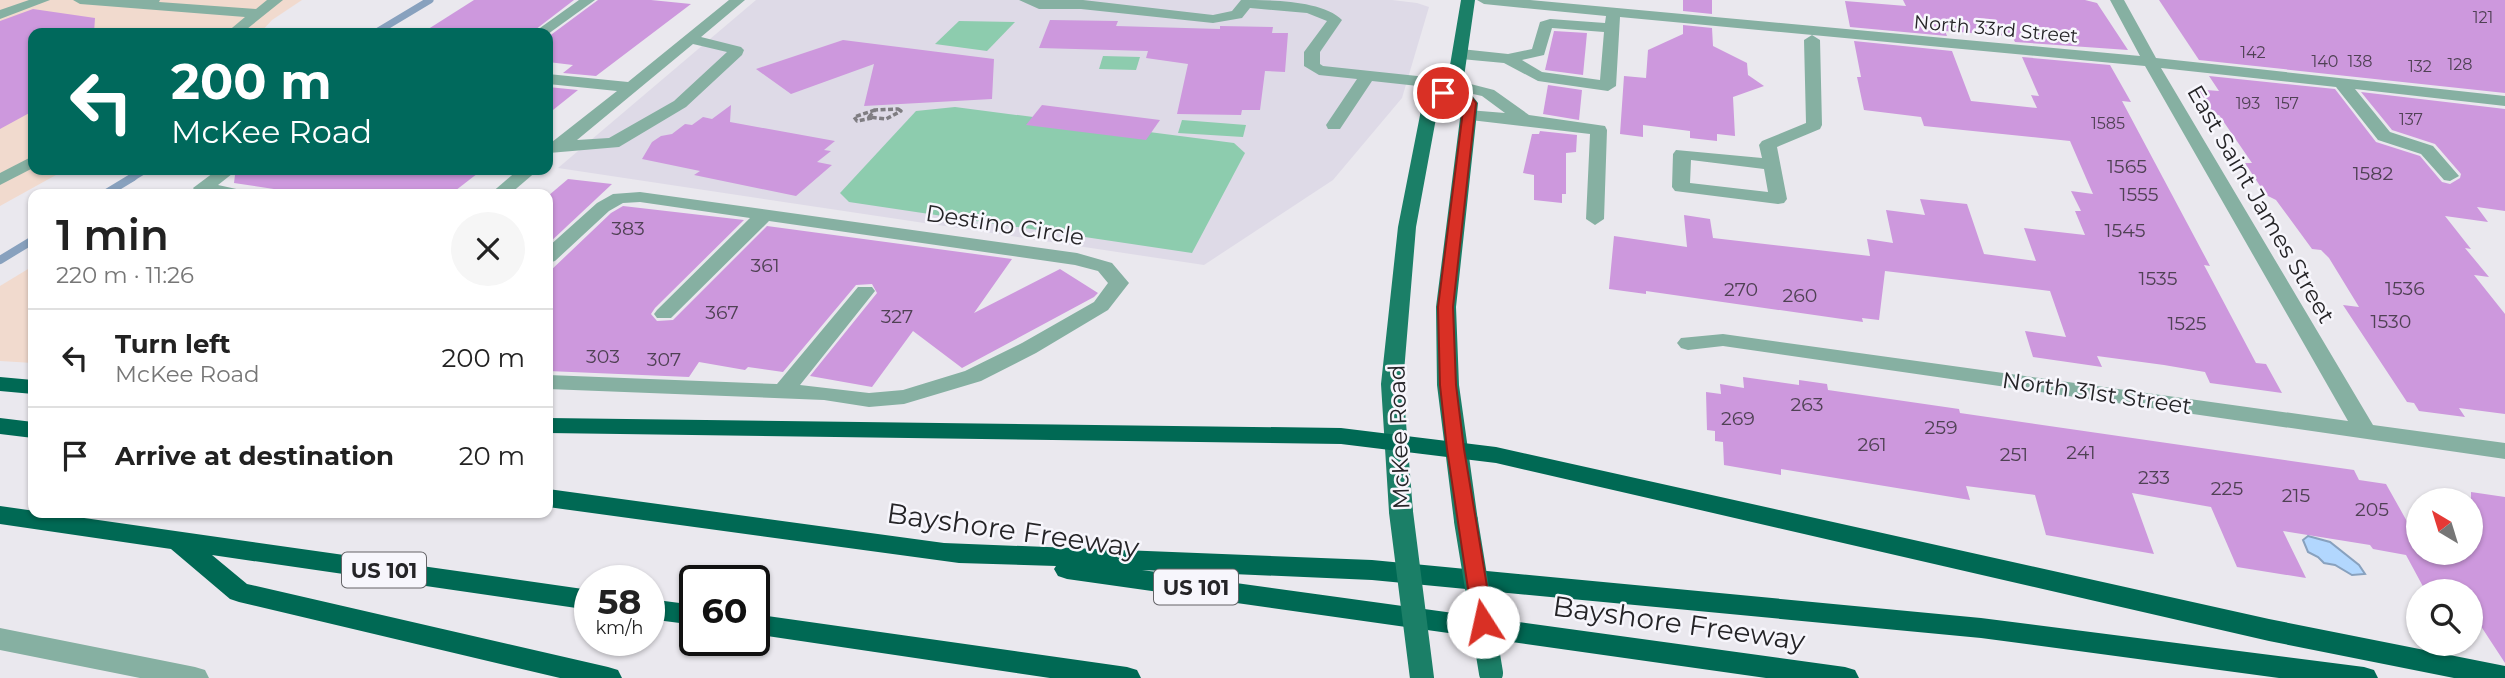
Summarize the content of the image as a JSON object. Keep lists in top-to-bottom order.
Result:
{
  "streets": {
    "highway": ["Bayshore Freeway", "US 101"],
    "main road": ["McKee Road"],
    "street": [
      "North 33rd Street",
      "East Saint James Street",
      "Destino Circle",
      "North 31st Street"
    ]
  },
  "crossings": [
    ["North 33rd Street", "East Saint James Street"],
    ["East Saint James Street", "North 31st Street"]
  ],
  "house_numbers": [
    "121",
    "142",
    "140",
    "138",
    "128",
    "132",
    "193",
    "157",
    "137",
    "1585",
    "1565",
    "1582",
    "1555",
    "383",
    "1545",
    "361",
    "1535",
    "1536",
    "270",
    "260",
    "367",
    "327",
    "1530",
    "1525",
    "303",
    "307",
    "263",
    "269",
    "259",
    "261",
    "241",
    "251",
    "233",
    "225",
    "215",
    "205"
  ],
  "north": "top left",
  "page": {
    "turn": ["200 m", "McKee Road"],
    "heading": ["1 min", "220 m · 11:26"],
    "list": [
      {
        "name": "Turn left",
        "note": "McKee Road",
        "value": "200 m"
      },
      {
        "name": "Arrive at destination",
        "value": "20 m"
      }
    ],
    "speed": "58 km/h",
    "limit": "60"
  }
}
